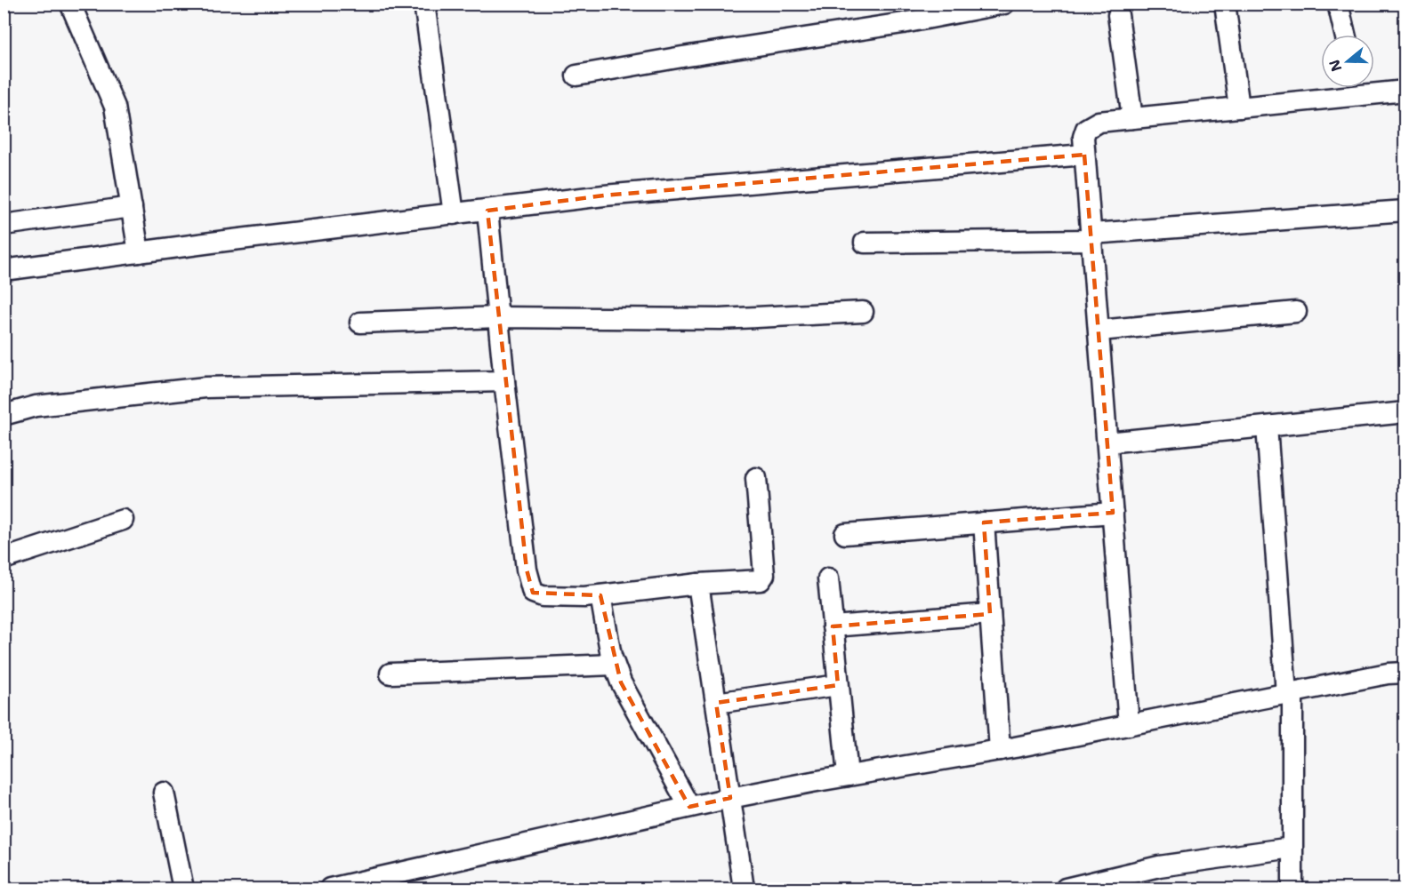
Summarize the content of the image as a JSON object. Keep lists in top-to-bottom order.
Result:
{
  "north": "left"
}
